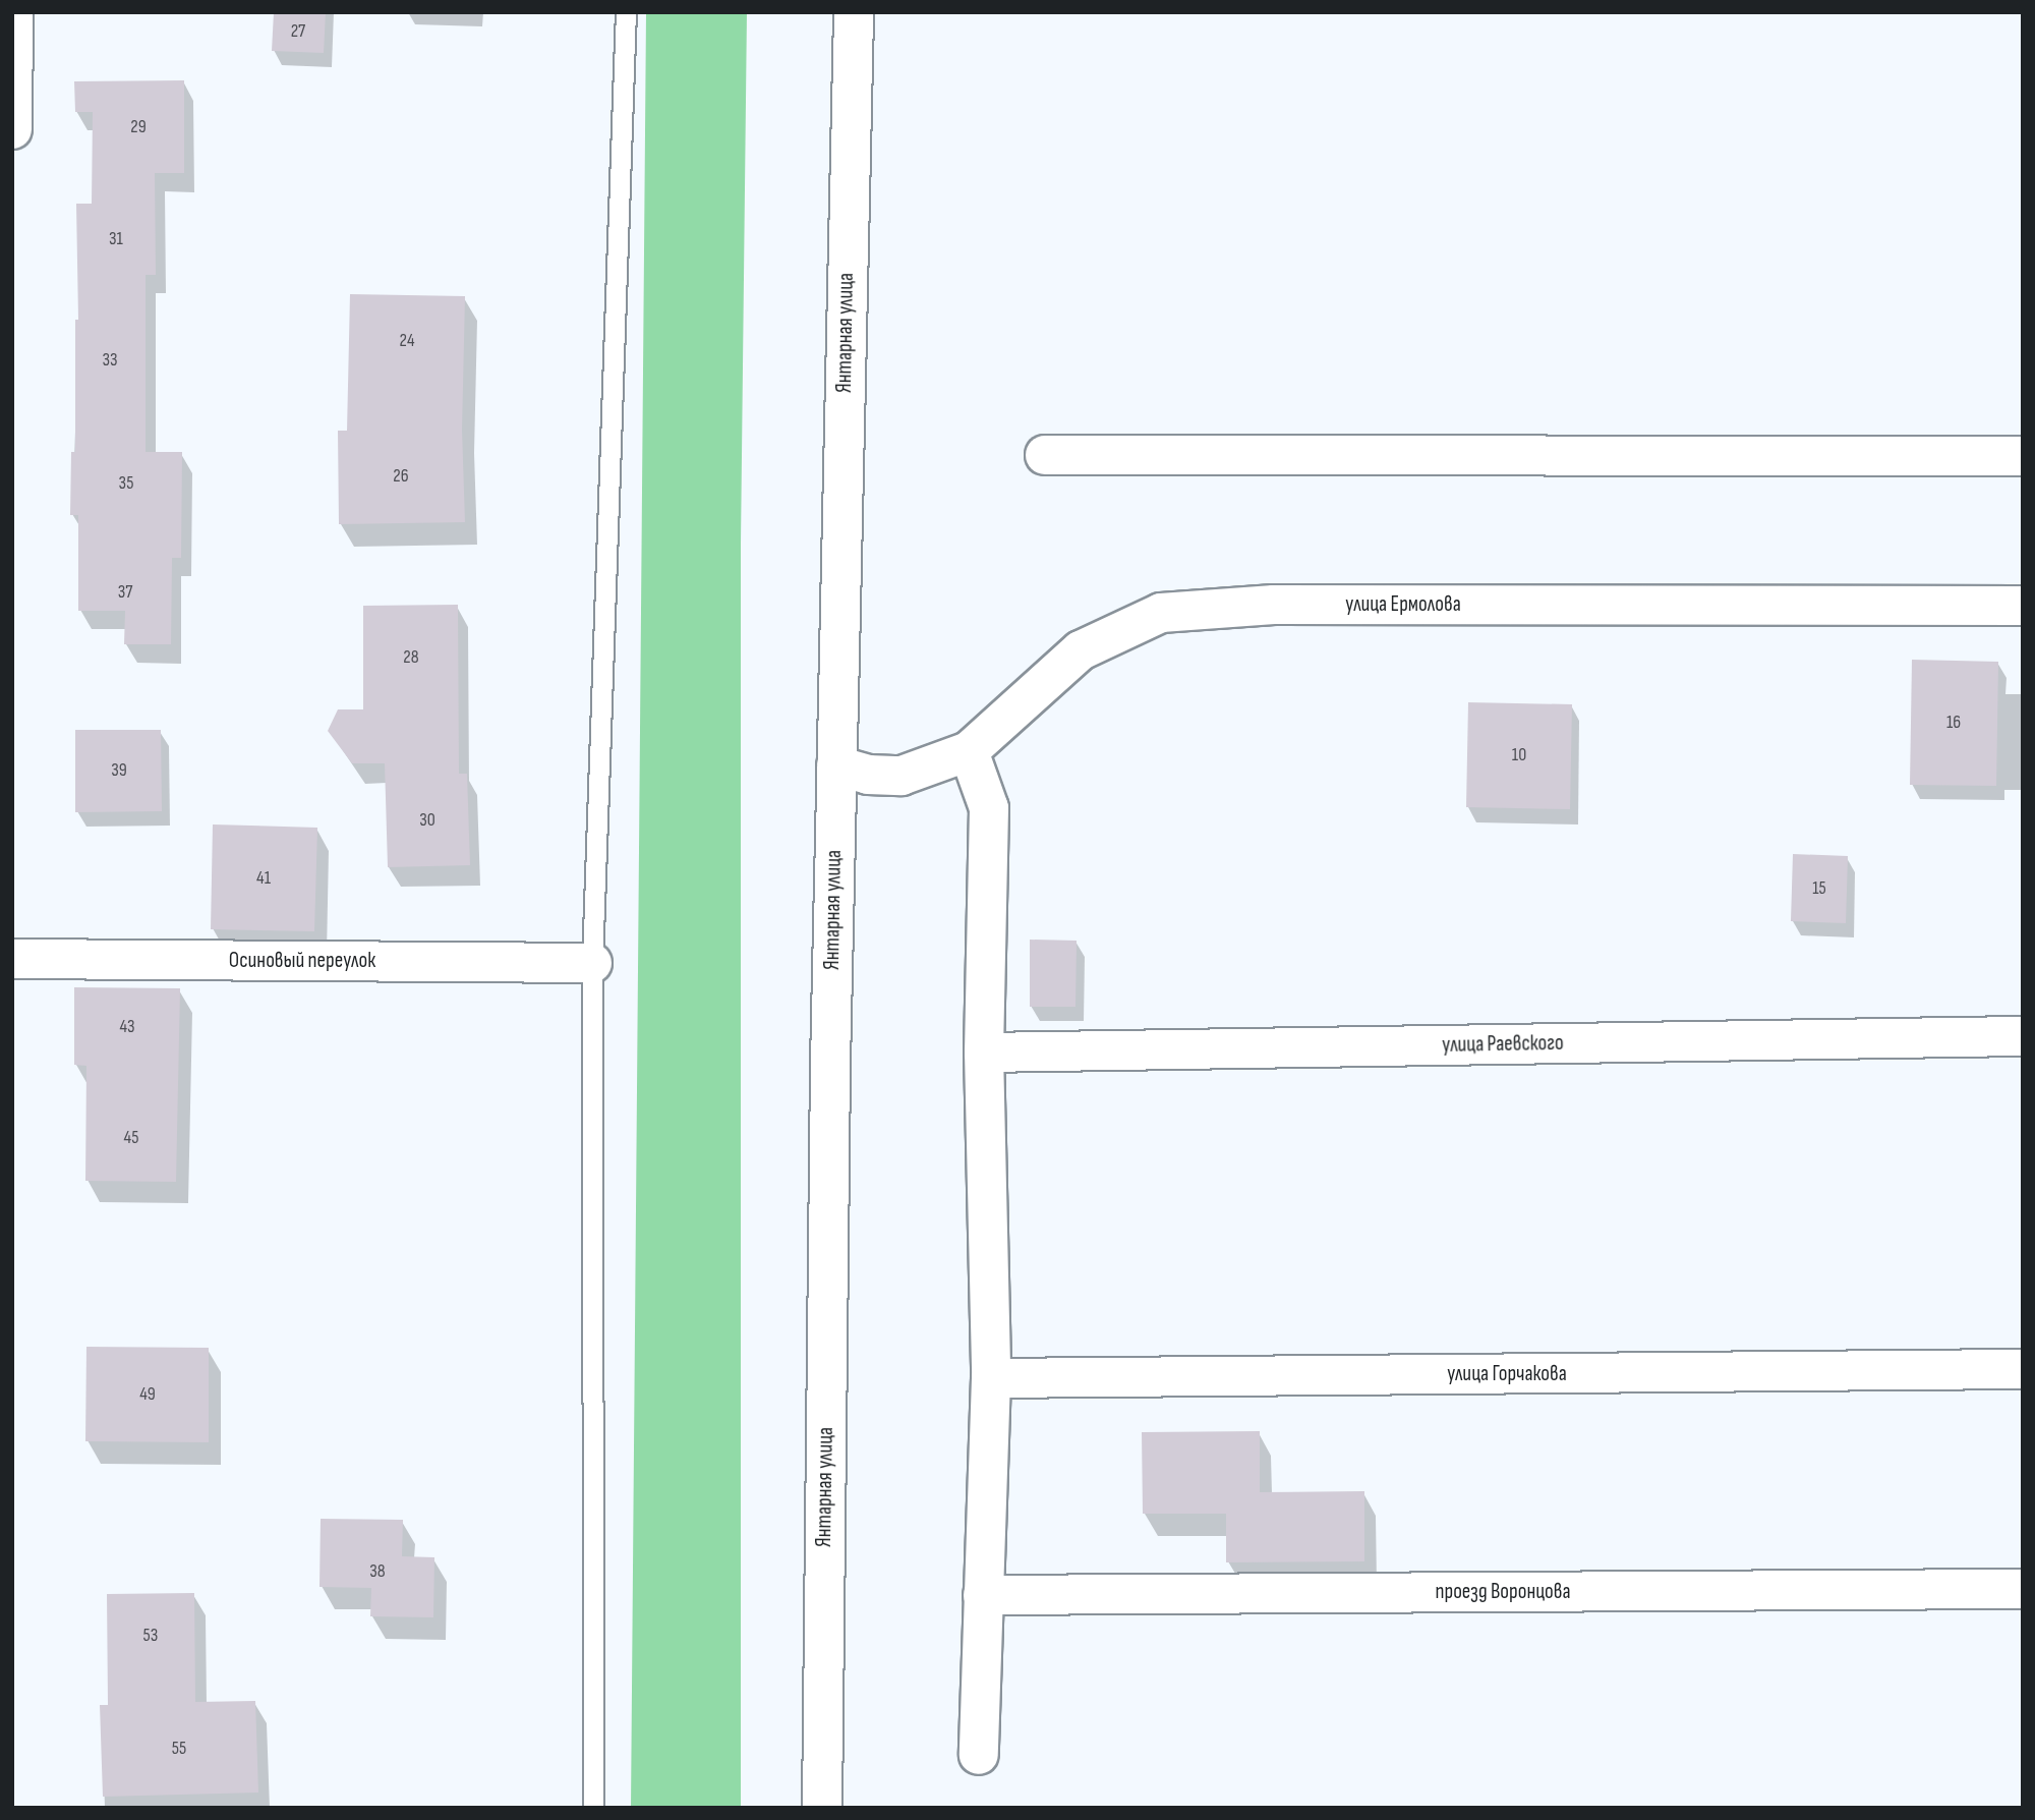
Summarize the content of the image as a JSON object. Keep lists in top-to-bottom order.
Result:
{
  "streets": {
    "street": [
      "Янтарная улица",
      "улица Ермолова",
      "Осиновый переулок",
      "улица Раевского",
      "улица Горчакова",
      "проезд Воронцова"
    ]
  },
  "crossings": [
    ["Янтарная улица", "улица Ермолова"]
  ],
  "house_numbers": [
    "27",
    "29",
    "31",
    "24",
    "33",
    "26",
    "35",
    "37",
    "28",
    "16",
    "10",
    "39",
    "30",
    "41",
    "15",
    "43",
    "45",
    "49",
    "38",
    "53",
    "55"
  ]
}
